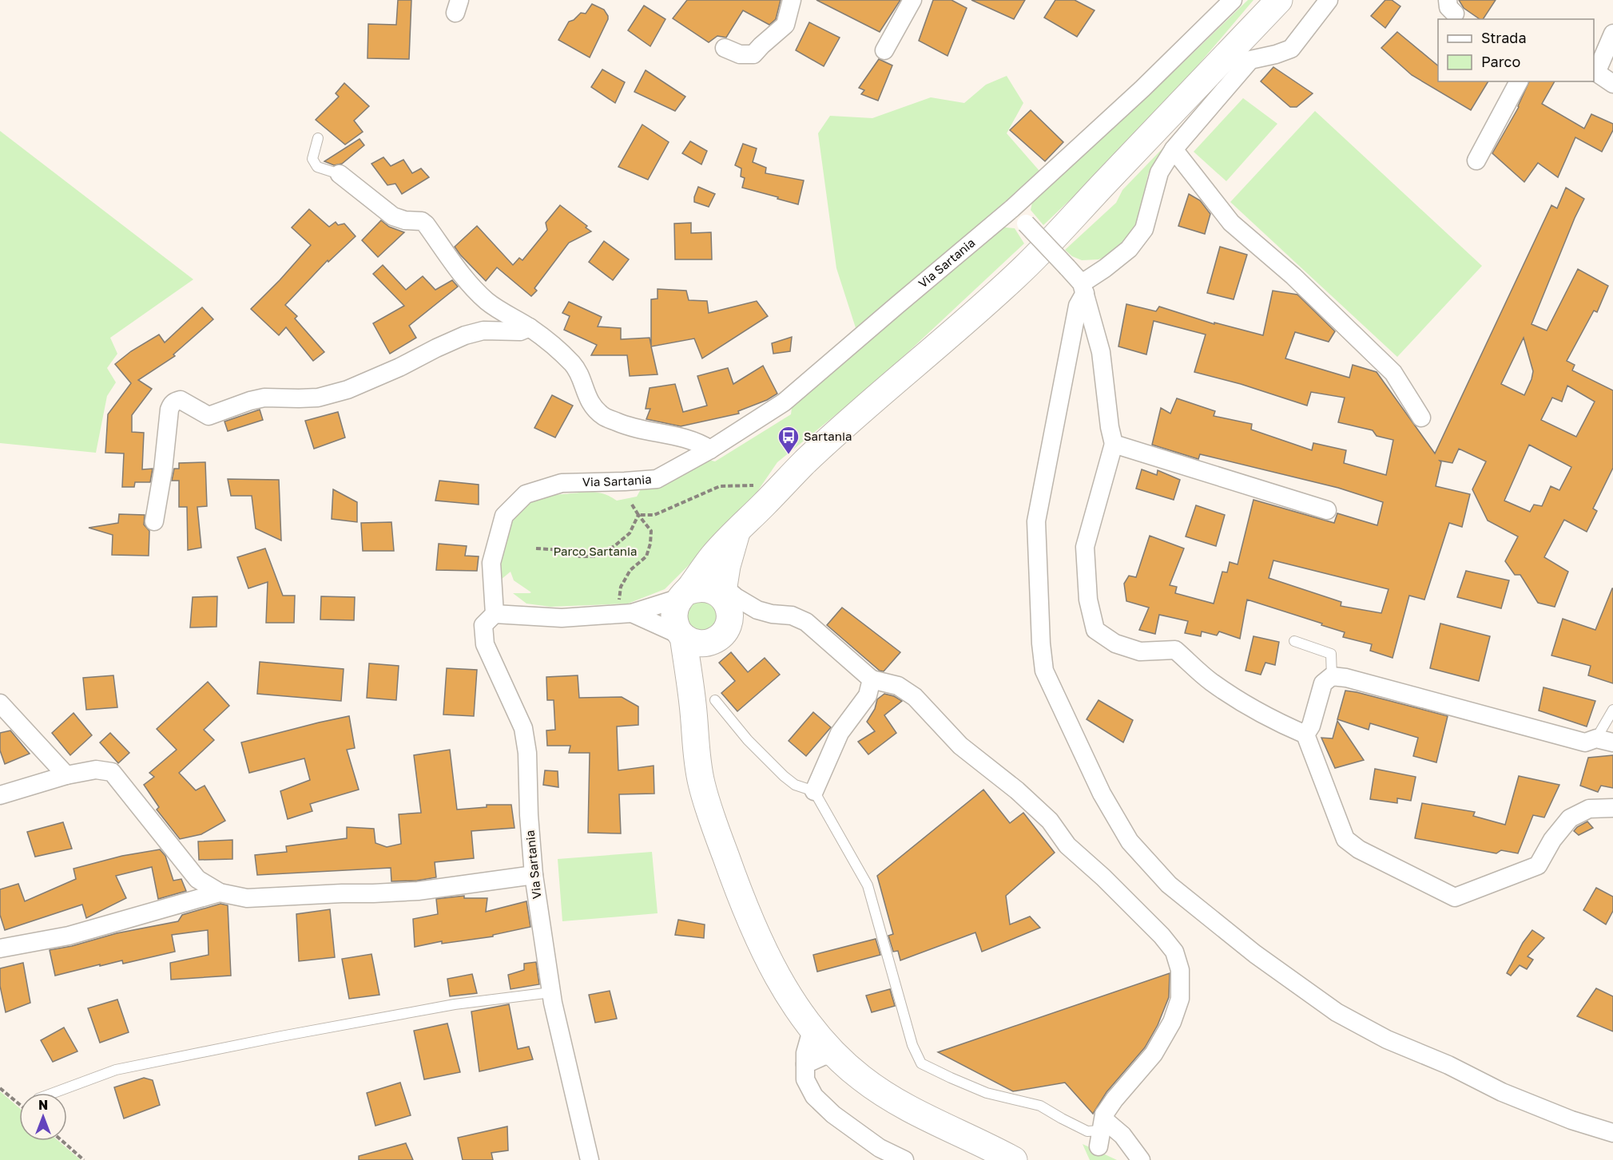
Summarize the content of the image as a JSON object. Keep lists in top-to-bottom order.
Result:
{
  "streets": {
    "street": ["Via Sartania"]
  },
  "parks": ["Parco Sartania"],
  "places": {
    "bus stop": ["Sartania"]
  },
  "legend": ["Strada", "Parco"],
  "north": "top"
}
